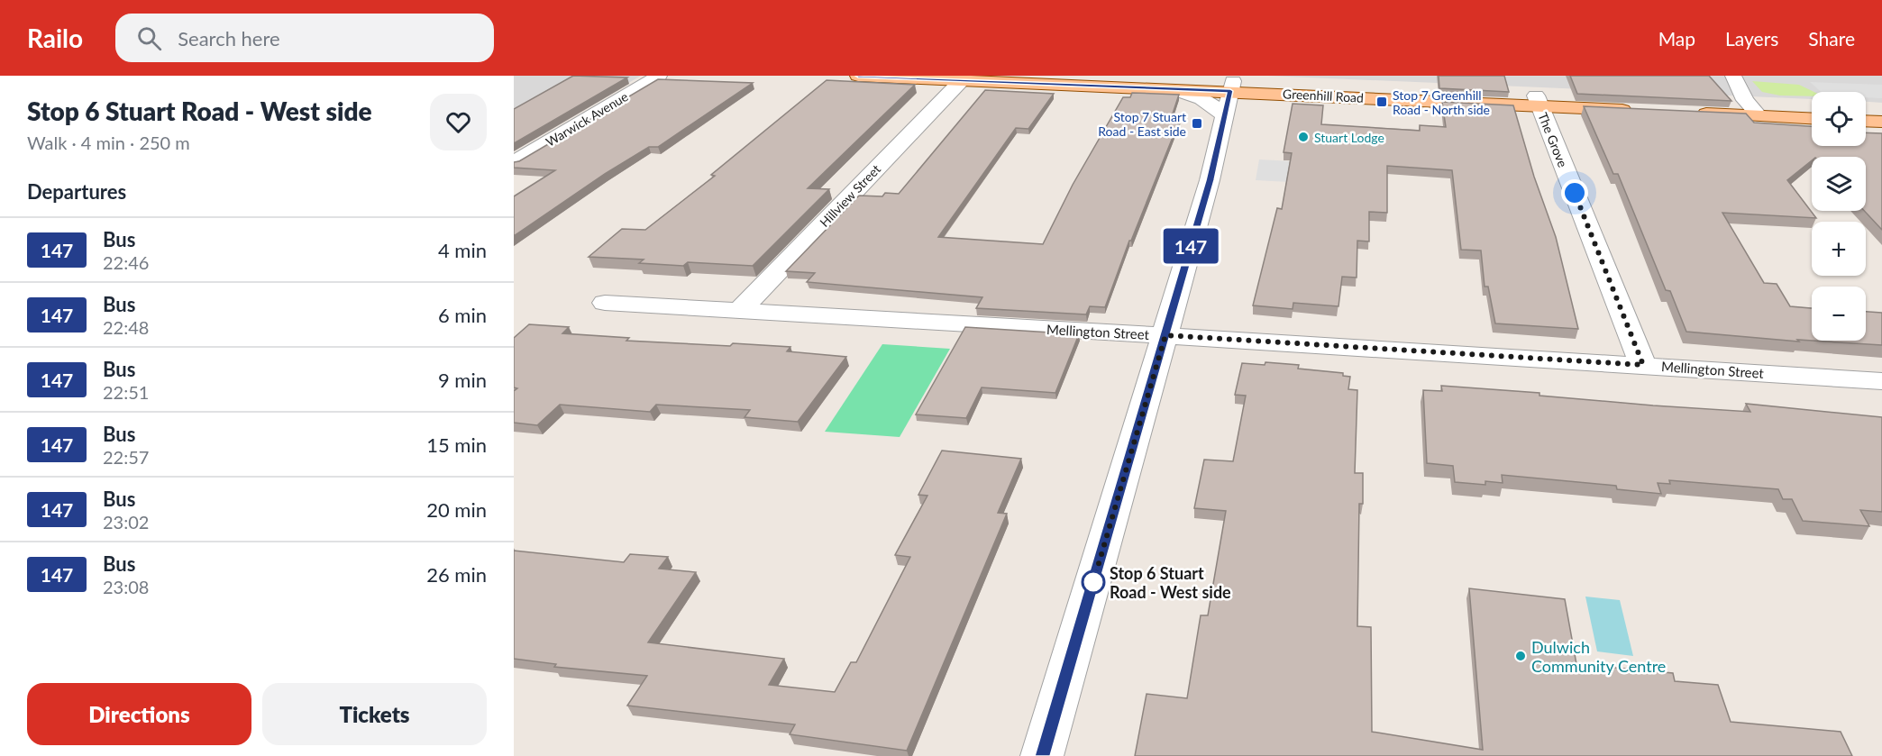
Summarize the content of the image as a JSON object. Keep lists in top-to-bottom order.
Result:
{
  "streets": {
    "main road": ["Greenhill Road"],
    "street": [
      "Warwick Avenue",
      "The Grove",
      "Hillview Street",
      "Mellington Street"
    ]
  },
  "crossings": [
    ["Greenhill Road", "The Grove"],
    ["Greenhill Road", "Hillview Street"],
    ["The Grove", "Mellington Street"],
    ["Hillview Street", "Mellington Street"]
  ],
  "places": {
    "transit": ["Stop 7 Greenhill Road - North side", "Stop 7 Stuart Road - East side"],
    "other": ["Stuart Lodge", "Stop 6 Stuart Road - West side", "Dulwich Community Centre"]
  },
  "lines": ["bus line 147"],
  "page": {
    "header": "Railo",
    "search": "Search here",
    "nav": ["Map", "Layers", "Share"],
    "heading": [
      ["Stop 6 Stuart Road - West side", "Walk · 4 min · 250 m"],
      "Departures"
    ],
    "on_map": "147",
    "map_buttons": ["+", "−"],
    "list": [
      {
        "mark": "147",
        "name": "Bus",
        "note": "22:46",
        "value": "4 min"
      },
      {
        "mark": "147",
        "name": "Bus",
        "note": "22:48",
        "value": "6 min"
      },
      {
        "mark": "147",
        "name": "Bus",
        "note": "22:51",
        "value": "9 min"
      },
      {
        "mark": "147",
        "name": "Bus",
        "note": "22:57",
        "value": "15 min"
      },
      {
        "mark": "147",
        "name": "Bus",
        "note": "23:02",
        "value": "20 min"
      },
      {
        "mark": "147",
        "name": "Bus",
        "note": "23:08",
        "value": "26 min"
      }
    ],
    "buttons": ["Directions", "Tickets"]
  }
}
